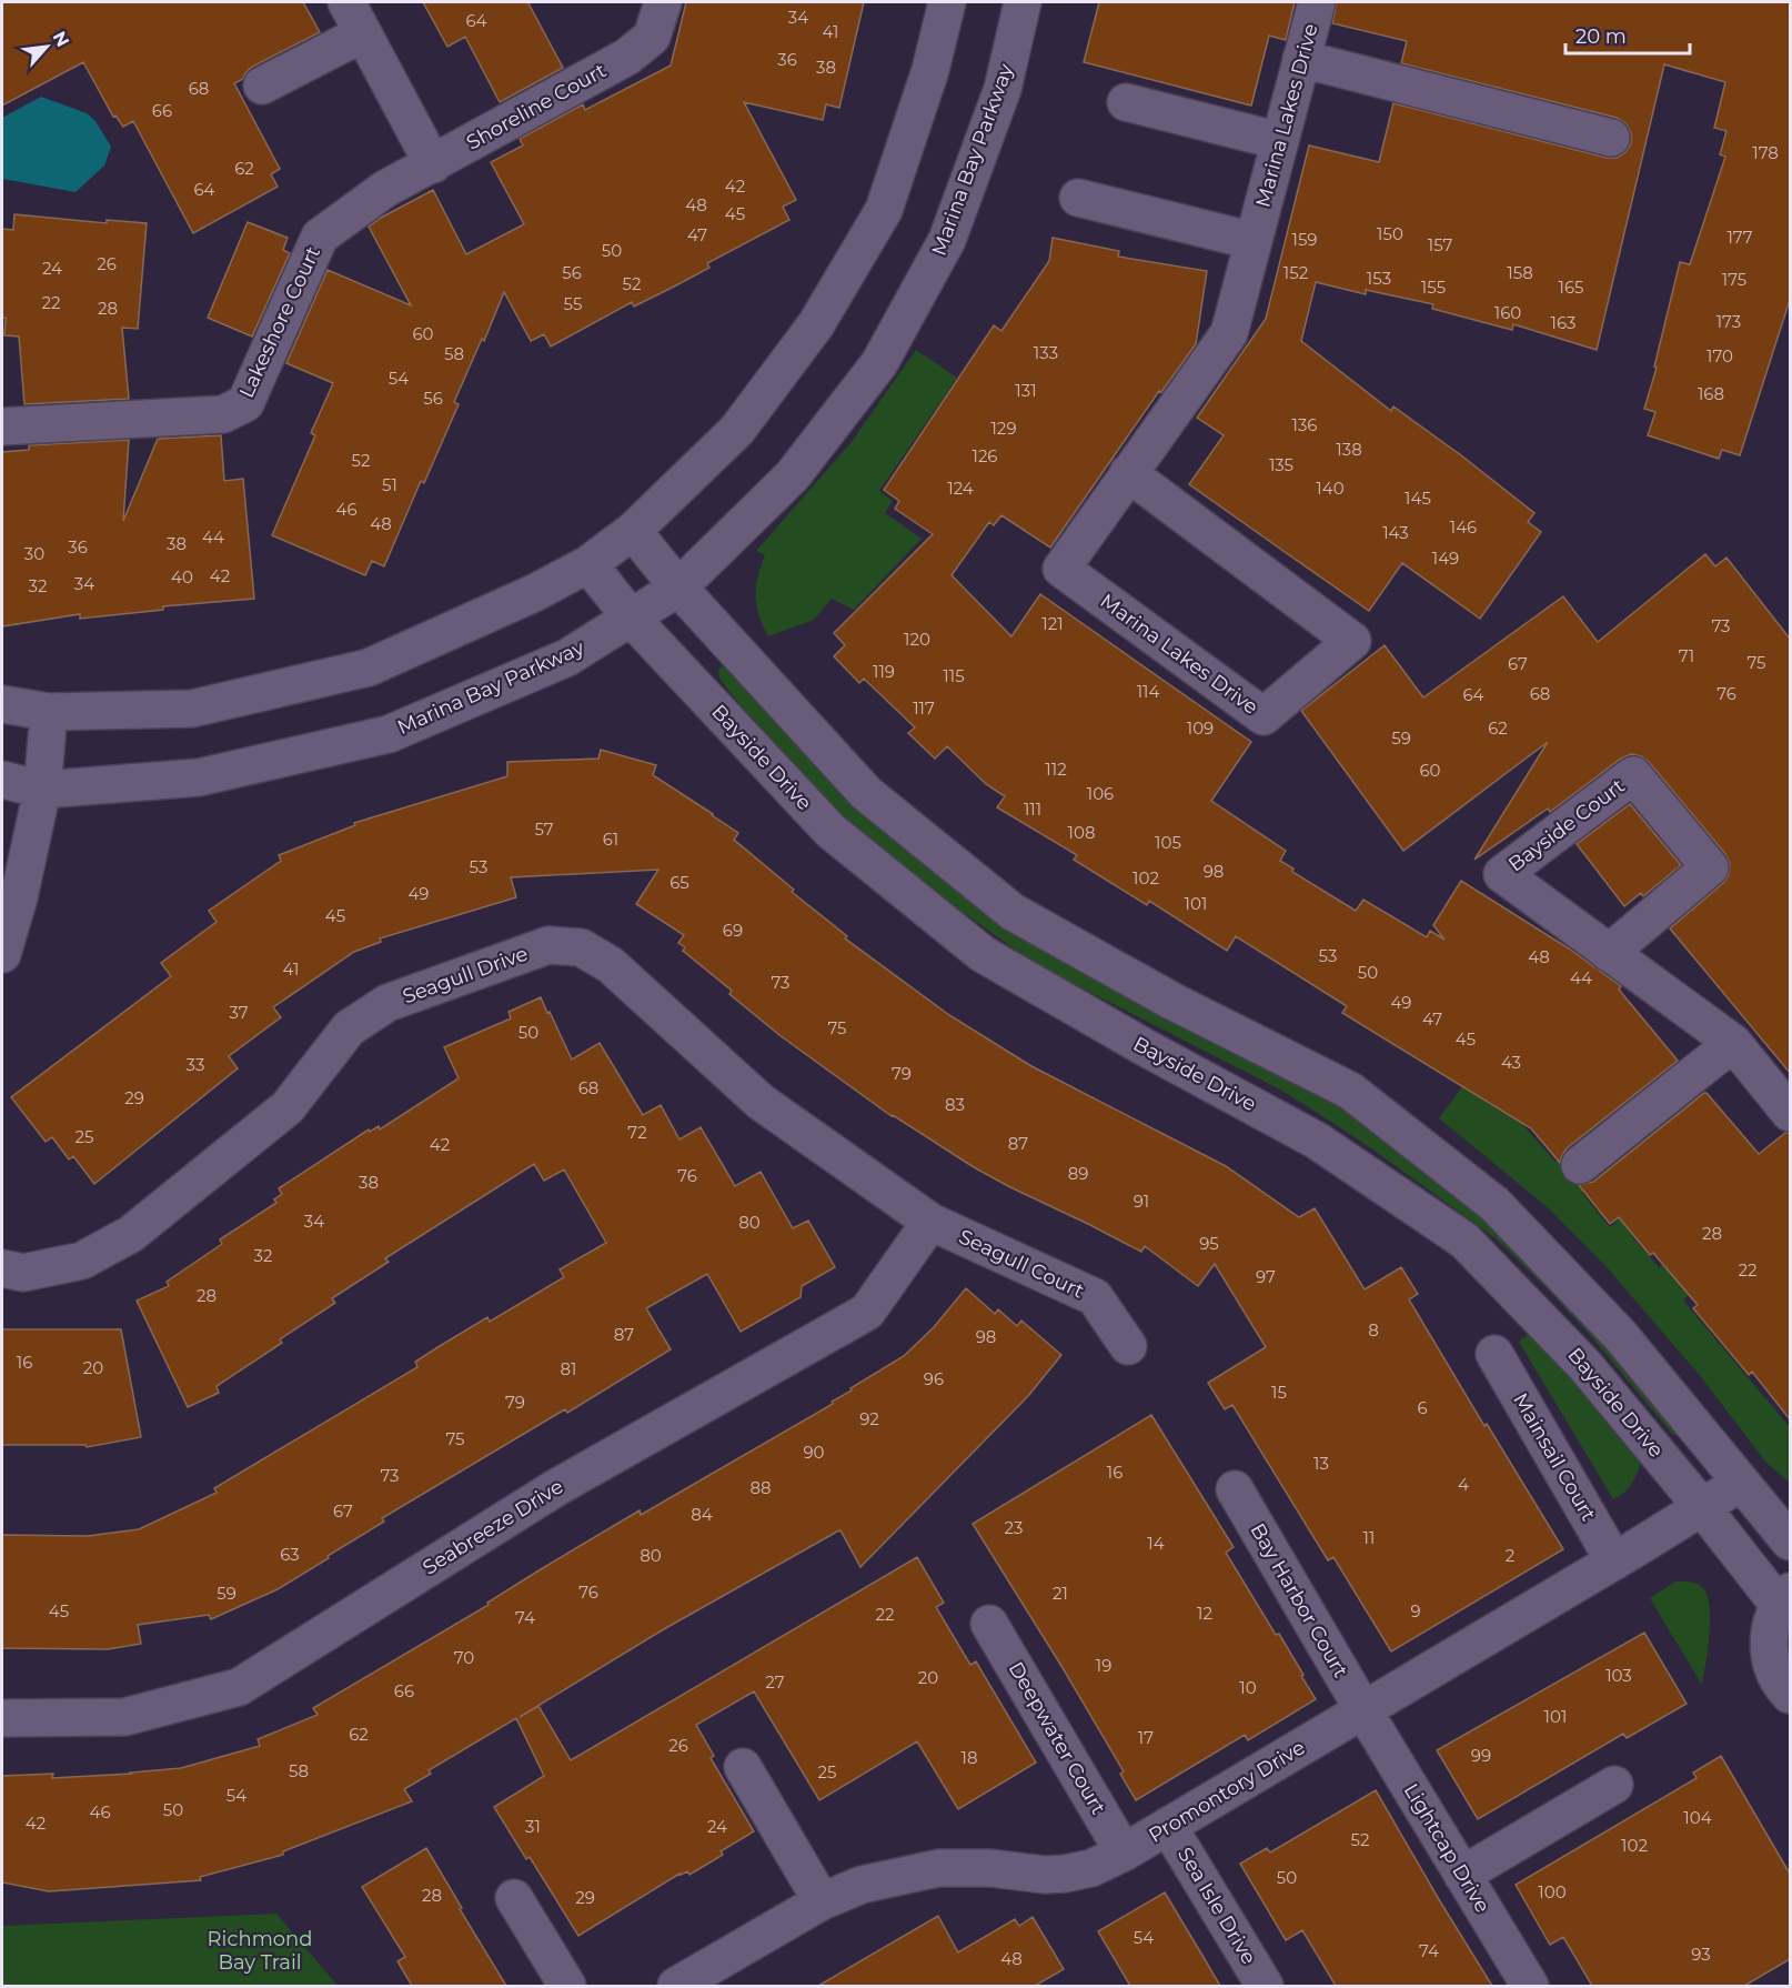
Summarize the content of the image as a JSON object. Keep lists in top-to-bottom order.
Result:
{
  "streets": {
    "street": [
      "Shoreline Court",
      "Marina Lakes Drive",
      "Marina Bay Parkway",
      "Lakeshore Court",
      "Bayside Drive",
      "Bayside Court",
      "Seagull Drive",
      "Seagull Court",
      "Mainsail Court",
      "Seabreeze Drive",
      "Bay Harbor Court",
      "Deepwater Court",
      "Promontory Drive",
      "Lightcap Drive",
      "Sea Isle Drive"
    ]
  },
  "crossings": [
    ["Shoreline Court", "Lakeshore Court"],
    ["Marina Bay Parkway", "Bayside Drive"],
    ["Bayside Drive", "Promontory Drive"],
    ["Seagull Drive", "Seagull Court"],
    ["Seagull Drive", "Seabreeze Drive"],
    ["Seagull Court", "Seabreeze Drive"],
    ["Mainsail Court", "Promontory Drive"],
    ["Bay Harbor Court", "Promontory Drive"],
    ["Bay Harbor Court", "Lightcap Drive"],
    ["Deepwater Court", "Promontory Drive"],
    ["Promontory Drive", "Lightcap Drive"],
    ["Promontory Drive", "Sea Isle Drive"]
  ],
  "parks": ["Richmond Bay Trail"],
  "house_numbers": [
    "34",
    "64",
    "41",
    "36",
    "38",
    "68",
    "66",
    "178",
    "62",
    "42",
    "64",
    "48",
    "45",
    "150",
    "47",
    "177",
    "159",
    "157",
    "50",
    "26",
    "24",
    "56",
    "152",
    "158",
    "153",
    "175",
    "52",
    "155",
    "165",
    "22",
    "55",
    "28",
    "160",
    "173",
    "163",
    "60",
    "133",
    "58",
    "170",
    "54",
    "131",
    "168",
    "56",
    "136",
    "129",
    "138",
    "126",
    "52",
    "135",
    "51",
    "124",
    "140",
    "145",
    "46",
    "48",
    "146",
    "143",
    "44",
    "38",
    "36",
    "30",
    "149",
    "42",
    "40",
    "34",
    "32",
    "121",
    "73",
    "120",
    "71",
    "75",
    "67",
    "119",
    "115",
    "114",
    "68",
    "76",
    "64",
    "117",
    "109",
    "62",
    "59",
    "112",
    "60",
    "106",
    "111",
    "57",
    "108",
    "61",
    "105",
    "53",
    "98",
    "102",
    "65",
    "49",
    "101",
    "45",
    "69",
    "53",
    "48",
    "41",
    "50",
    "44",
    "73",
    "49",
    "37",
    "47",
    "75",
    "50",
    "45",
    "43",
    "33",
    "79",
    "68",
    "29",
    "83",
    "72",
    "25",
    "87",
    "42",
    "89",
    "76",
    "38",
    "91",
    "34",
    "80",
    "28",
    "95",
    "32",
    "22",
    "97",
    "28",
    "8",
    "87",
    "98",
    "16",
    "20",
    "81",
    "96",
    "15",
    "79",
    "6",
    "92",
    "75",
    "90",
    "13",
    "16",
    "73",
    "4",
    "88",
    "67",
    "84",
    "23",
    "11",
    "14",
    "63",
    "80",
    "2",
    "76",
    "59",
    "21",
    "45",
    "9",
    "12",
    "22",
    "74",
    "70",
    "19",
    "103",
    "20",
    "27",
    "10",
    "66",
    "101",
    "62",
    "17",
    "26",
    "99",
    "18",
    "58",
    "25",
    "54",
    "50",
    "46",
    "104",
    "42",
    "31",
    "24",
    "52",
    "102",
    "50",
    "100",
    "28",
    "29",
    "54",
    "74",
    "93",
    "48"
  ],
  "scale_bar": "20 m",
  "north": "top right"
}
